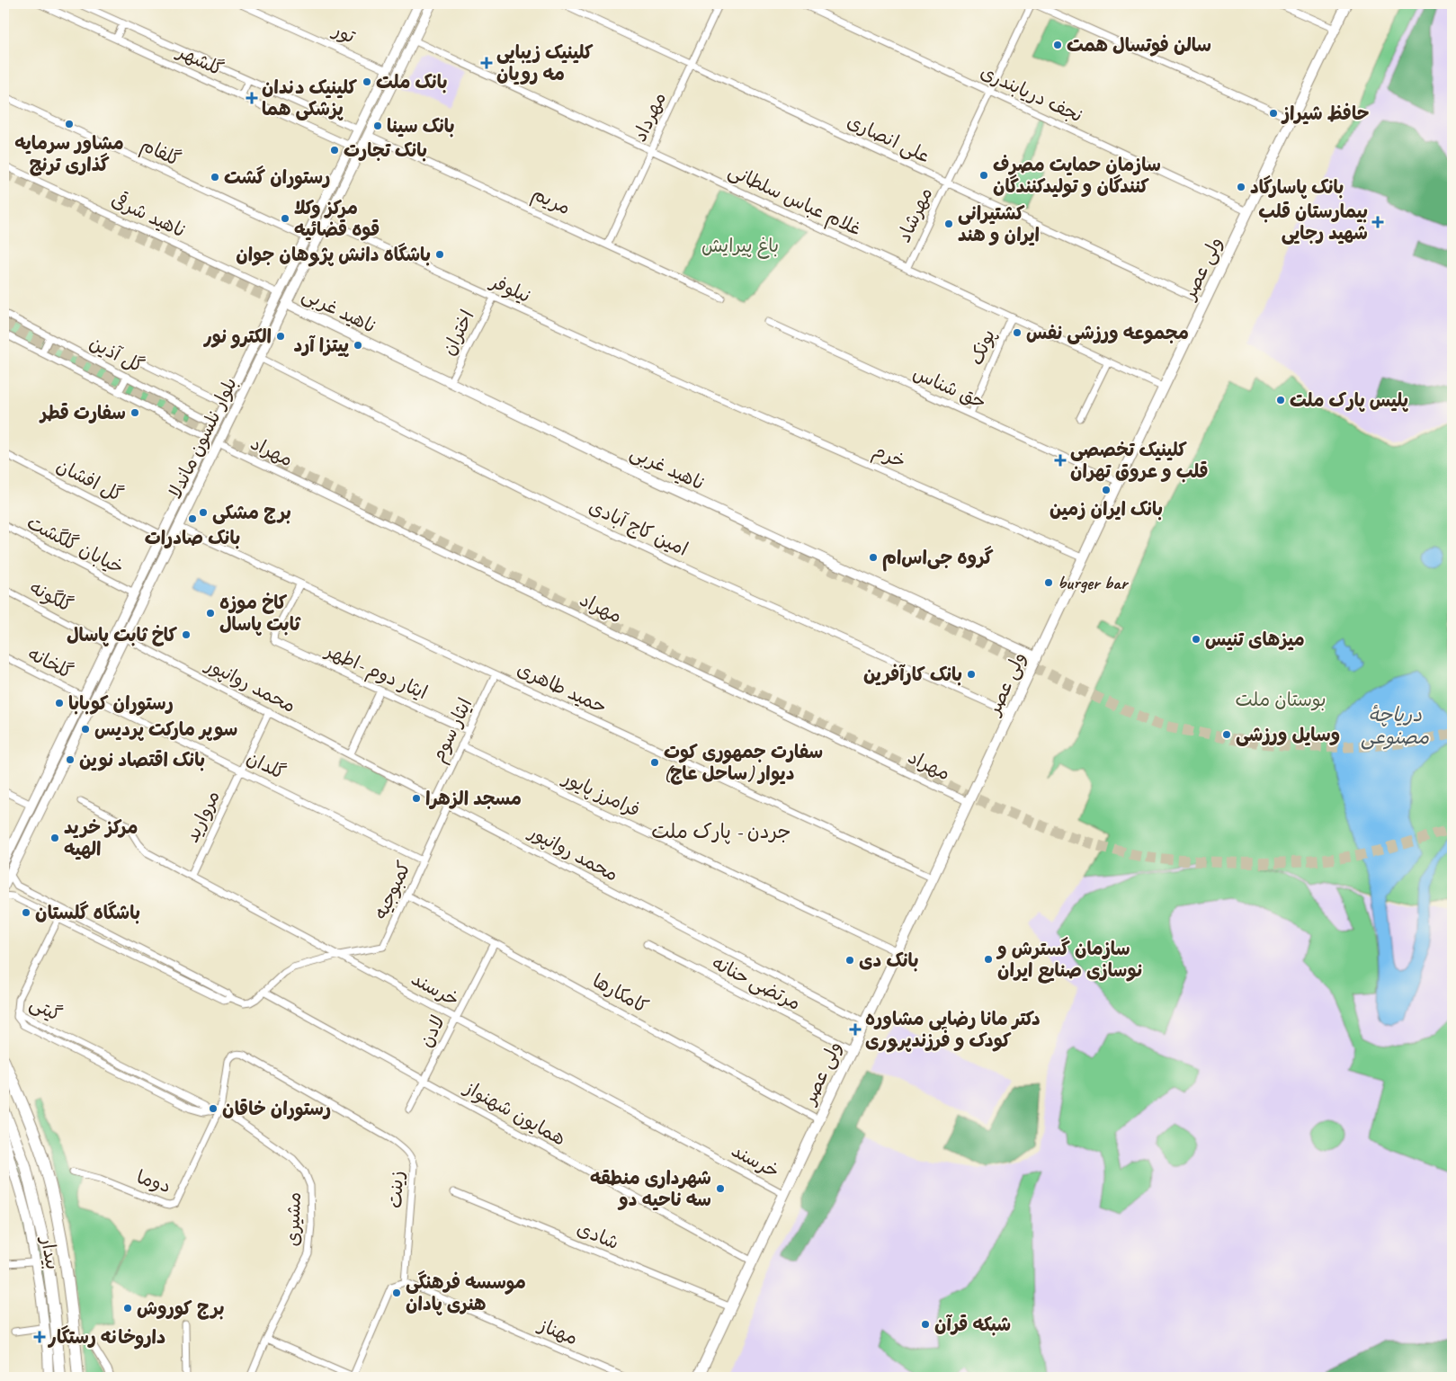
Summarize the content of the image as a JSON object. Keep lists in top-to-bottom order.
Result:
{
  "streets": {
    "main road": [
      "ولی عصر",
      "ناهید غربی",
      "بلوار نلسون ماندلا",
      "بیدار"
    ],
    "street": [
      "تور",
      "گلشهر",
      "نجف دریابندری",
      "مهرداد",
      "علی انصاری",
      "گلفام",
      "غلام عباس سلطانی",
      "مریم",
      "ناهید شرقی",
      "مهرشاد",
      "نیلوفر",
      "اختران",
      "پونک",
      "گل آذین",
      "حق شناس",
      "مهراد",
      "خرم",
      "گل‌ افشان",
      "امین کاج آبادی",
      "خیابان گلگشت",
      "گلگونه",
      "گلخانه",
      "ایثار دوم -اطهر",
      "محمد روانپور",
      "حمید طاهری",
      "ایثار سوم",
      "گلدان",
      "فرامرز پایور",
      "مروارید",
      "کمبوجیه",
      "مرتضی حنانه",
      "خرسند",
      "کامکارها",
      "گیتی",
      "لادن",
      "همایون شهنواز",
      "دوما",
      "زینت",
      "مشیری",
      "شادی",
      "مهناز"
    ]
  },
  "crossings": [
    ["تور", "بلوار نلسون ماندلا"],
    ["گلشهر", "بلوار نلسون ماندلا"],
    ["نجف دریابندری", "مهرشاد"],
    ["نجف دریابندری", "ولی عصر"],
    ["مهرداد", "علی انصاری"],
    ["مهرداد", "غلام عباس سلطانی"],
    ["مهرداد", "مریم"],
    ["علی انصاری", "مهرشاد"],
    ["علی انصاری", "ولی عصر"],
    ["گلفام", "بلوار نلسون ماندلا"],
    ["غلام عباس سلطانی", "مهرشاد"],
    ["غلام عباس سلطانی", "ولی عصر"],
    ["غلام عباس سلطانی", "پونک"],
    ["غلام عباس سلطانی", "بلوار نلسون ماندلا"],
    ["مریم", "بلوار نلسون ماندلا"],
    ["ناهید شرقی", "بلوار نلسون ماندلا"],
    ["ولی عصر", "ناهید غربی"],
    ["ولی عصر", "حق شناس"],
    ["ولی عصر", "مهراد"],
    ["ولی عصر", "خرم"],
    ["ولی عصر", "امین کاج آبادی"],
    ["ولی عصر", "محمد روانپور"],
    ["ولی عصر", "حمید طاهری"],
    ["ولی عصر", "فرامرز پایور"],
    ["ولی عصر", "مرتضی حنانه"],
    ["ولی عصر", "خرسند"],
    ["ولی عصر", "کامکارها"],
    ["ولی عصر", "همایون شهنواز"],
    ["ولی عصر", "شادی"],
    ["نیلوفر", "اختران"],
    ["نیلوفر", "بلوار نلسون ماندلا"],
    ["نیلوفر", "خرم"],
    ["ناهید غربی", "اختران"],
    ["ناهید غربی", "بلوار نلسون ماندلا"],
    ["پونک", "حق شناس"],
    ["گل آذین", "بلوار نلسون ماندلا"],
    ["بلوار نلسون ماندلا", "مهراد"],
    ["بلوار نلسون ماندلا", "گل‌ افشان"],
    ["بلوار نلسون ماندلا", "امین کاج آبادی"],
    ["بلوار نلسون ماندلا", "خیابان گلگشت"],
    ["بلوار نلسون ماندلا", "گلگونه"],
    ["بلوار نلسون ماندلا", "گلخانه"],
    ["بلوار نلسون ماندلا", "محمد روانپور"],
    ["بلوار نلسون ماندلا", "حمید طاهری"],
    ["بلوار نلسون ماندلا", "گلدان"],
    ["ایثار دوم -اطهر", "حمید طاهری"],
    ["ایثار دوم -اطهر", "ایثار سوم"],
    ["محمد روانپور", "ایثار سوم"],
    ["محمد روانپور", "مروارید"],
    ["محمد روانپور", "کمبوجیه"],
    ["حمید طاهری", "ایثار سوم"],
    ["ایثار سوم", "فرامرز پایور"],
    ["گلدان", "مروارید"],
    ["گلدان", "کمبوجیه"],
    ["مروارید", "خرسند"],
    ["کمبوجیه", "خرسند"],
    ["کمبوجیه", "کامکارها"],
    ["کمبوجیه", "همایون شهنواز"],
    ["خرسند", "لادن"],
    ["کامکارها", "لادن"],
    ["گیتی", "دوما"],
    ["گیتی", "زینت"],
    ["گیتی", "مشیری"],
    ["لادن", "همایون شهنواز"],
    ["دوما", "زینت"],
    ["دوما", "مشیری"],
    ["زینت", "مشیری"],
    ["زینت", "مهناز"]
  ],
  "districts": ["جردن - پارک ملت"],
  "water": ["دریاچهٔ مصنوعی"],
  "parks": ["باغ پیرایش", "بوستان ملت"],
  "places": {
    "other": [
      "سالن فوتسال همت",
      "بانک ملت",
      "حافظ شیراز",
      "مشاور سرمایه گذاری ترنج",
      "بانک سینا",
      "بانک تجارت",
      "سازمان حمایت مصرف کنندگان و تولیدکنندگان",
      "رستوران گشت",
      "بانک پاسارگاد",
      "مرکز وکلا قوه قضائیه",
      "کشتیرانی ایران و هند",
      "باشگاه دانش پژوهان جوان",
      "مجموعه ورزشی نفس",
      "الكترو نور",
      "پیتزا آرد",
      "پلیس پارک ملت",
      "سفارت قطر",
      "بانک ایران زمین",
      "برج مشکی",
      "بانک صادرات",
      "گروه جی‌اس‌ام",
      "burger bar",
      "کاخ موزه ثابت پاسال",
      "کاخ ثابت پاسال",
      "میزهای تنیس",
      "بانک کارآفرین",
      "رستوران کوبابا",
      "سوپر مارکت پردیس",
      "وسایل ورزشی",
      "بانک اقتصاد نوین",
      "سفارت جمهوری کوت دیوار (ساحل عاج)",
      "مسجد الزهرا",
      "مرکز خرید الهیه",
      "باشگاه گلستان",
      "سازمان گسترش و نوسازی صنایع ایران",
      "بانک دی",
      "رستوران خاقان",
      "شهرداری منطقه سه ناحیه دو",
      "موسسه فرهنگی هنری پادان",
      "برج کوروش",
      "شبکه قرآن"
    ],
    "health": [
      "کلینیک زیبایی مه رویان",
      "کلینیک دندان پزشکی هما",
      "بیمارستان قلب شهید رجایی",
      "کلینیک تخصصی قلب و عروق تهران",
      "دکتر مانا رضایی مشاوره کودک و فرزندپروری",
      "داروخانه رستگار"
    ]
  }
}
